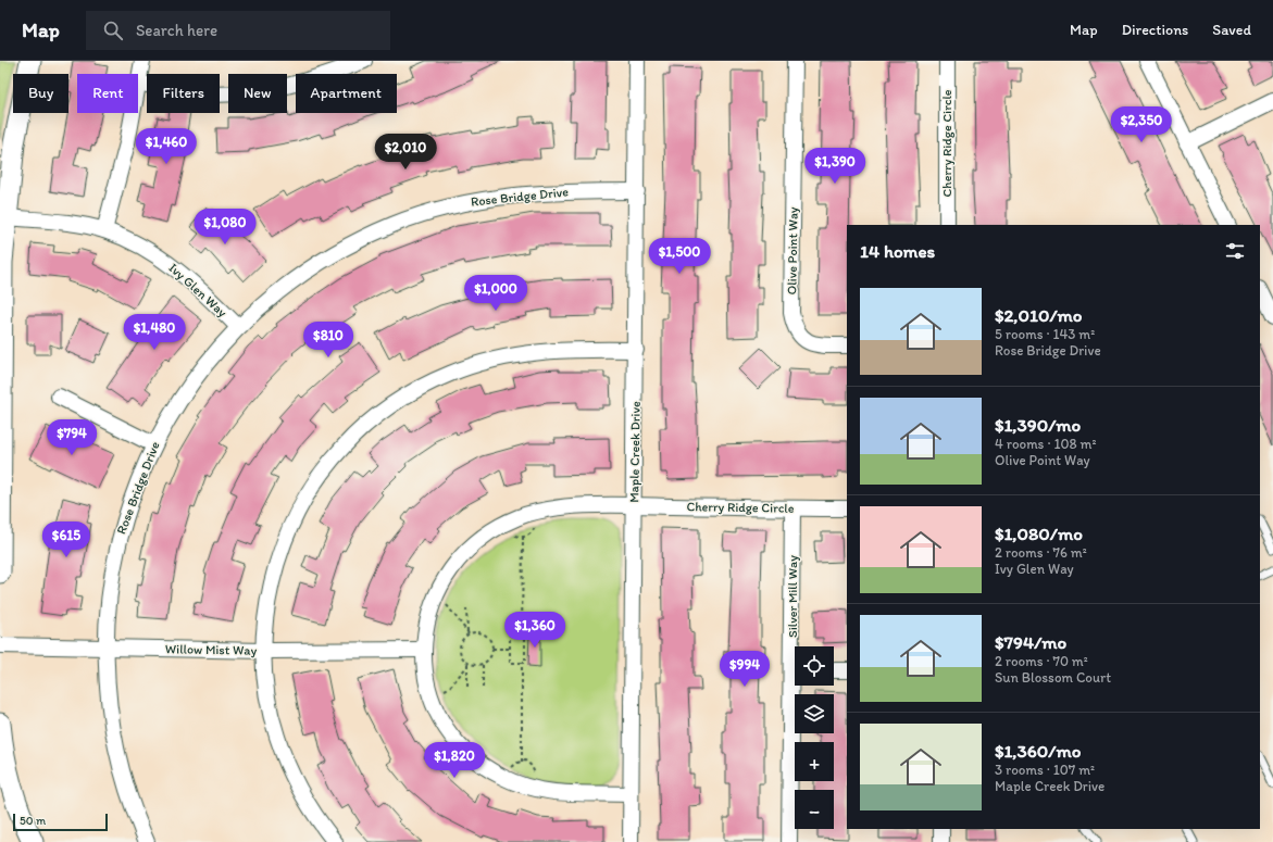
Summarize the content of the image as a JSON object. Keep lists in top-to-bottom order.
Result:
{
  "streets": {
    "street": [
      "Cherry Ridge Circle",
      "Rose Bridge Drive",
      "Olive Point Way",
      "Ivy Glen Way",
      "Maple Creek Drive",
      "Silver Mill Way",
      "Willow Mist Way"
    ]
  },
  "crossings": [
    ["Cherry Ridge Circle", "Maple Creek Drive"],
    ["Cherry Ridge Circle", "Silver Mill Way"],
    ["Cherry Ridge Circle", "Willow Mist Way"],
    ["Rose Bridge Drive", "Ivy Glen Way"],
    ["Rose Bridge Drive", "Maple Creek Drive"],
    ["Rose Bridge Drive", "Willow Mist Way"]
  ],
  "scale_bar": "50 m",
  "page": {
    "header": "Map",
    "search": "Search here",
    "nav": ["Map", "Directions", "Saved"],
    "chip": [
      "Buy",
      "Rent",
      "Filters",
      "New",
      "Apartment"
    ],
    "price": [
      "$2,350",
      "$1,460",
      "$2,010",
      "$1,390",
      "$1,080",
      "$1,500",
      "$1,000",
      "$1,480",
      "$810",
      "$794",
      "$615",
      "$1,360",
      "$994",
      "$1,820"
    ],
    "heading": "14 homes",
    "list": [
      {
        "name": "$2,010/mo",
        "note": "5 rooms · 143 m² · Rose Bridge Drive"
      },
      {
        "name": "$1,390/mo",
        "note": "4 rooms · 108 m² · Olive Point Way"
      },
      {
        "name": "$1,080/mo",
        "note": "2 rooms · 76 m² · Ivy Glen Way"
      },
      {
        "name": "$794/mo",
        "note": "2 rooms · 70 m² · Sun Blossom Court"
      },
      {
        "name": "$1,360/mo",
        "note": "3 rooms · 107 m² · Maple Creek Drive"
      }
    ],
    "map_buttons": ["+", "−"],
    "scale": "50 m"
  }
}
